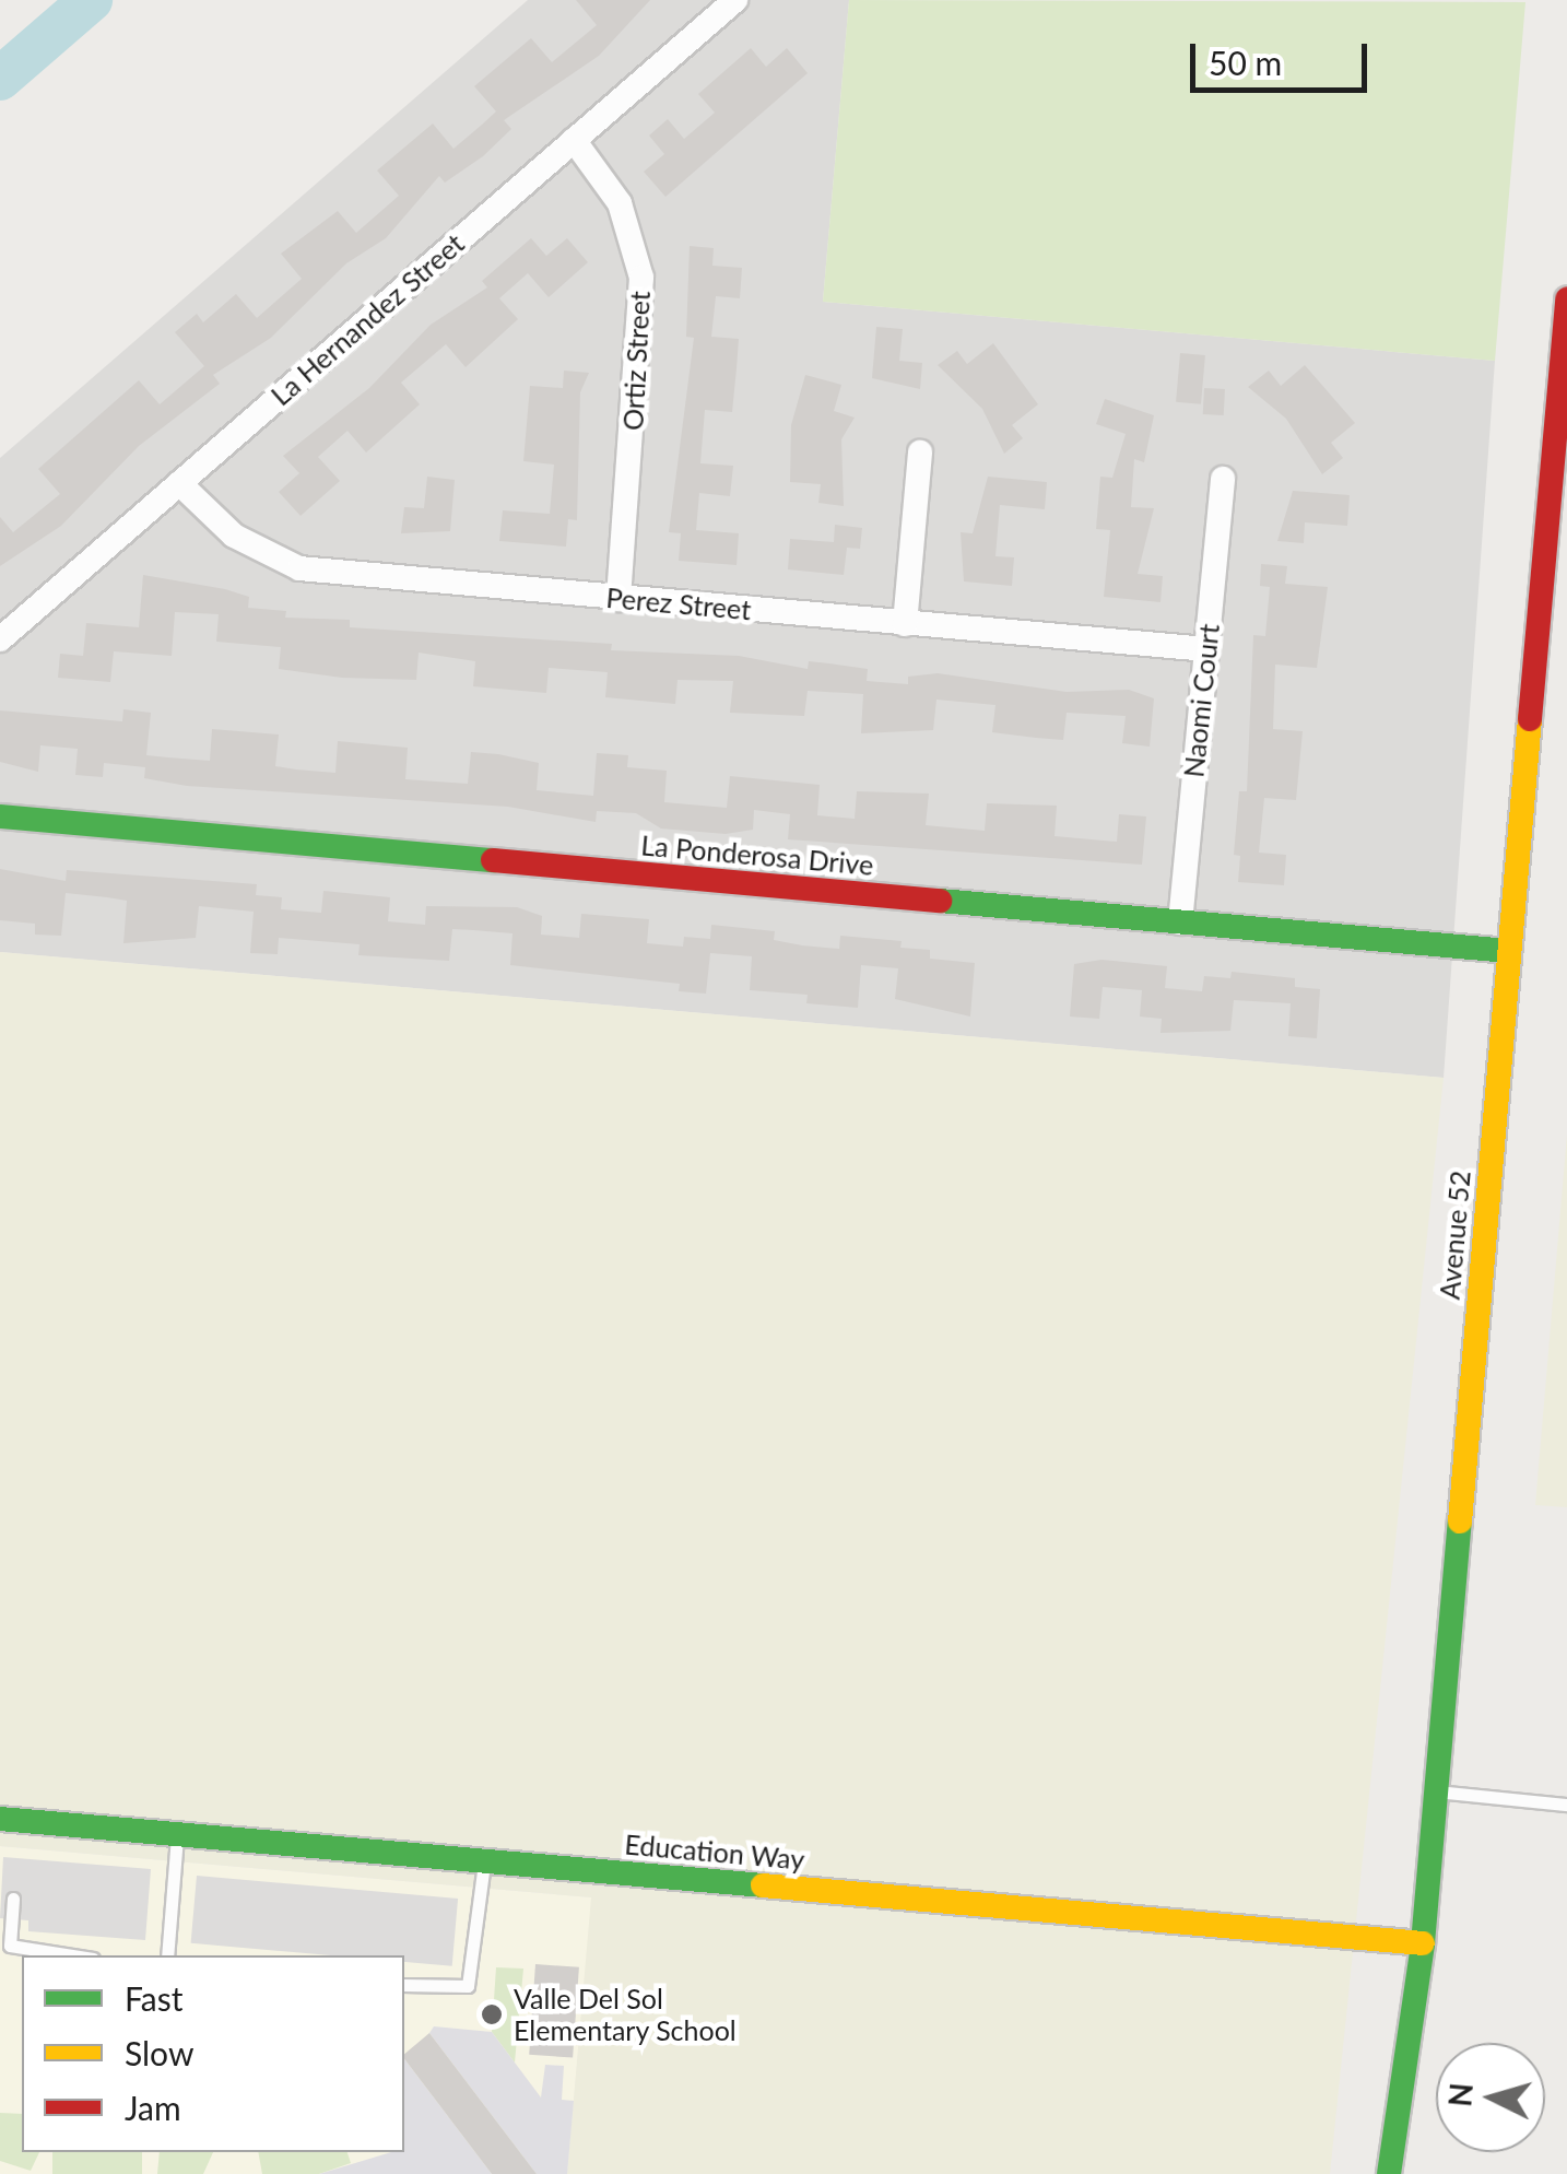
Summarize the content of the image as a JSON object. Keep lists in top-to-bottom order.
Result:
{
  "streets": {
    "street": [
      "La Hernandez Street",
      "Ortiz Street",
      "Perez Street",
      "Naomi Court",
      "La Ponderosa Drive",
      "Avenue 52",
      "Education Way"
    ]
  },
  "crossings": [
    ["La Hernandez Street", "Ortiz Street"],
    ["La Hernandez Street", "Perez Street"],
    ["Ortiz Street", "Perez Street"],
    ["Perez Street", "Naomi Court"],
    ["Naomi Court", "La Ponderosa Drive"],
    ["La Ponderosa Drive", "Avenue 52"],
    ["Avenue 52", "Education Way"]
  ],
  "places": ["Valle Del Sol Elementary School"],
  "legend": ["Fast", "Slow", "Jam"],
  "scale_bar": "50 m",
  "north": "left"
}
